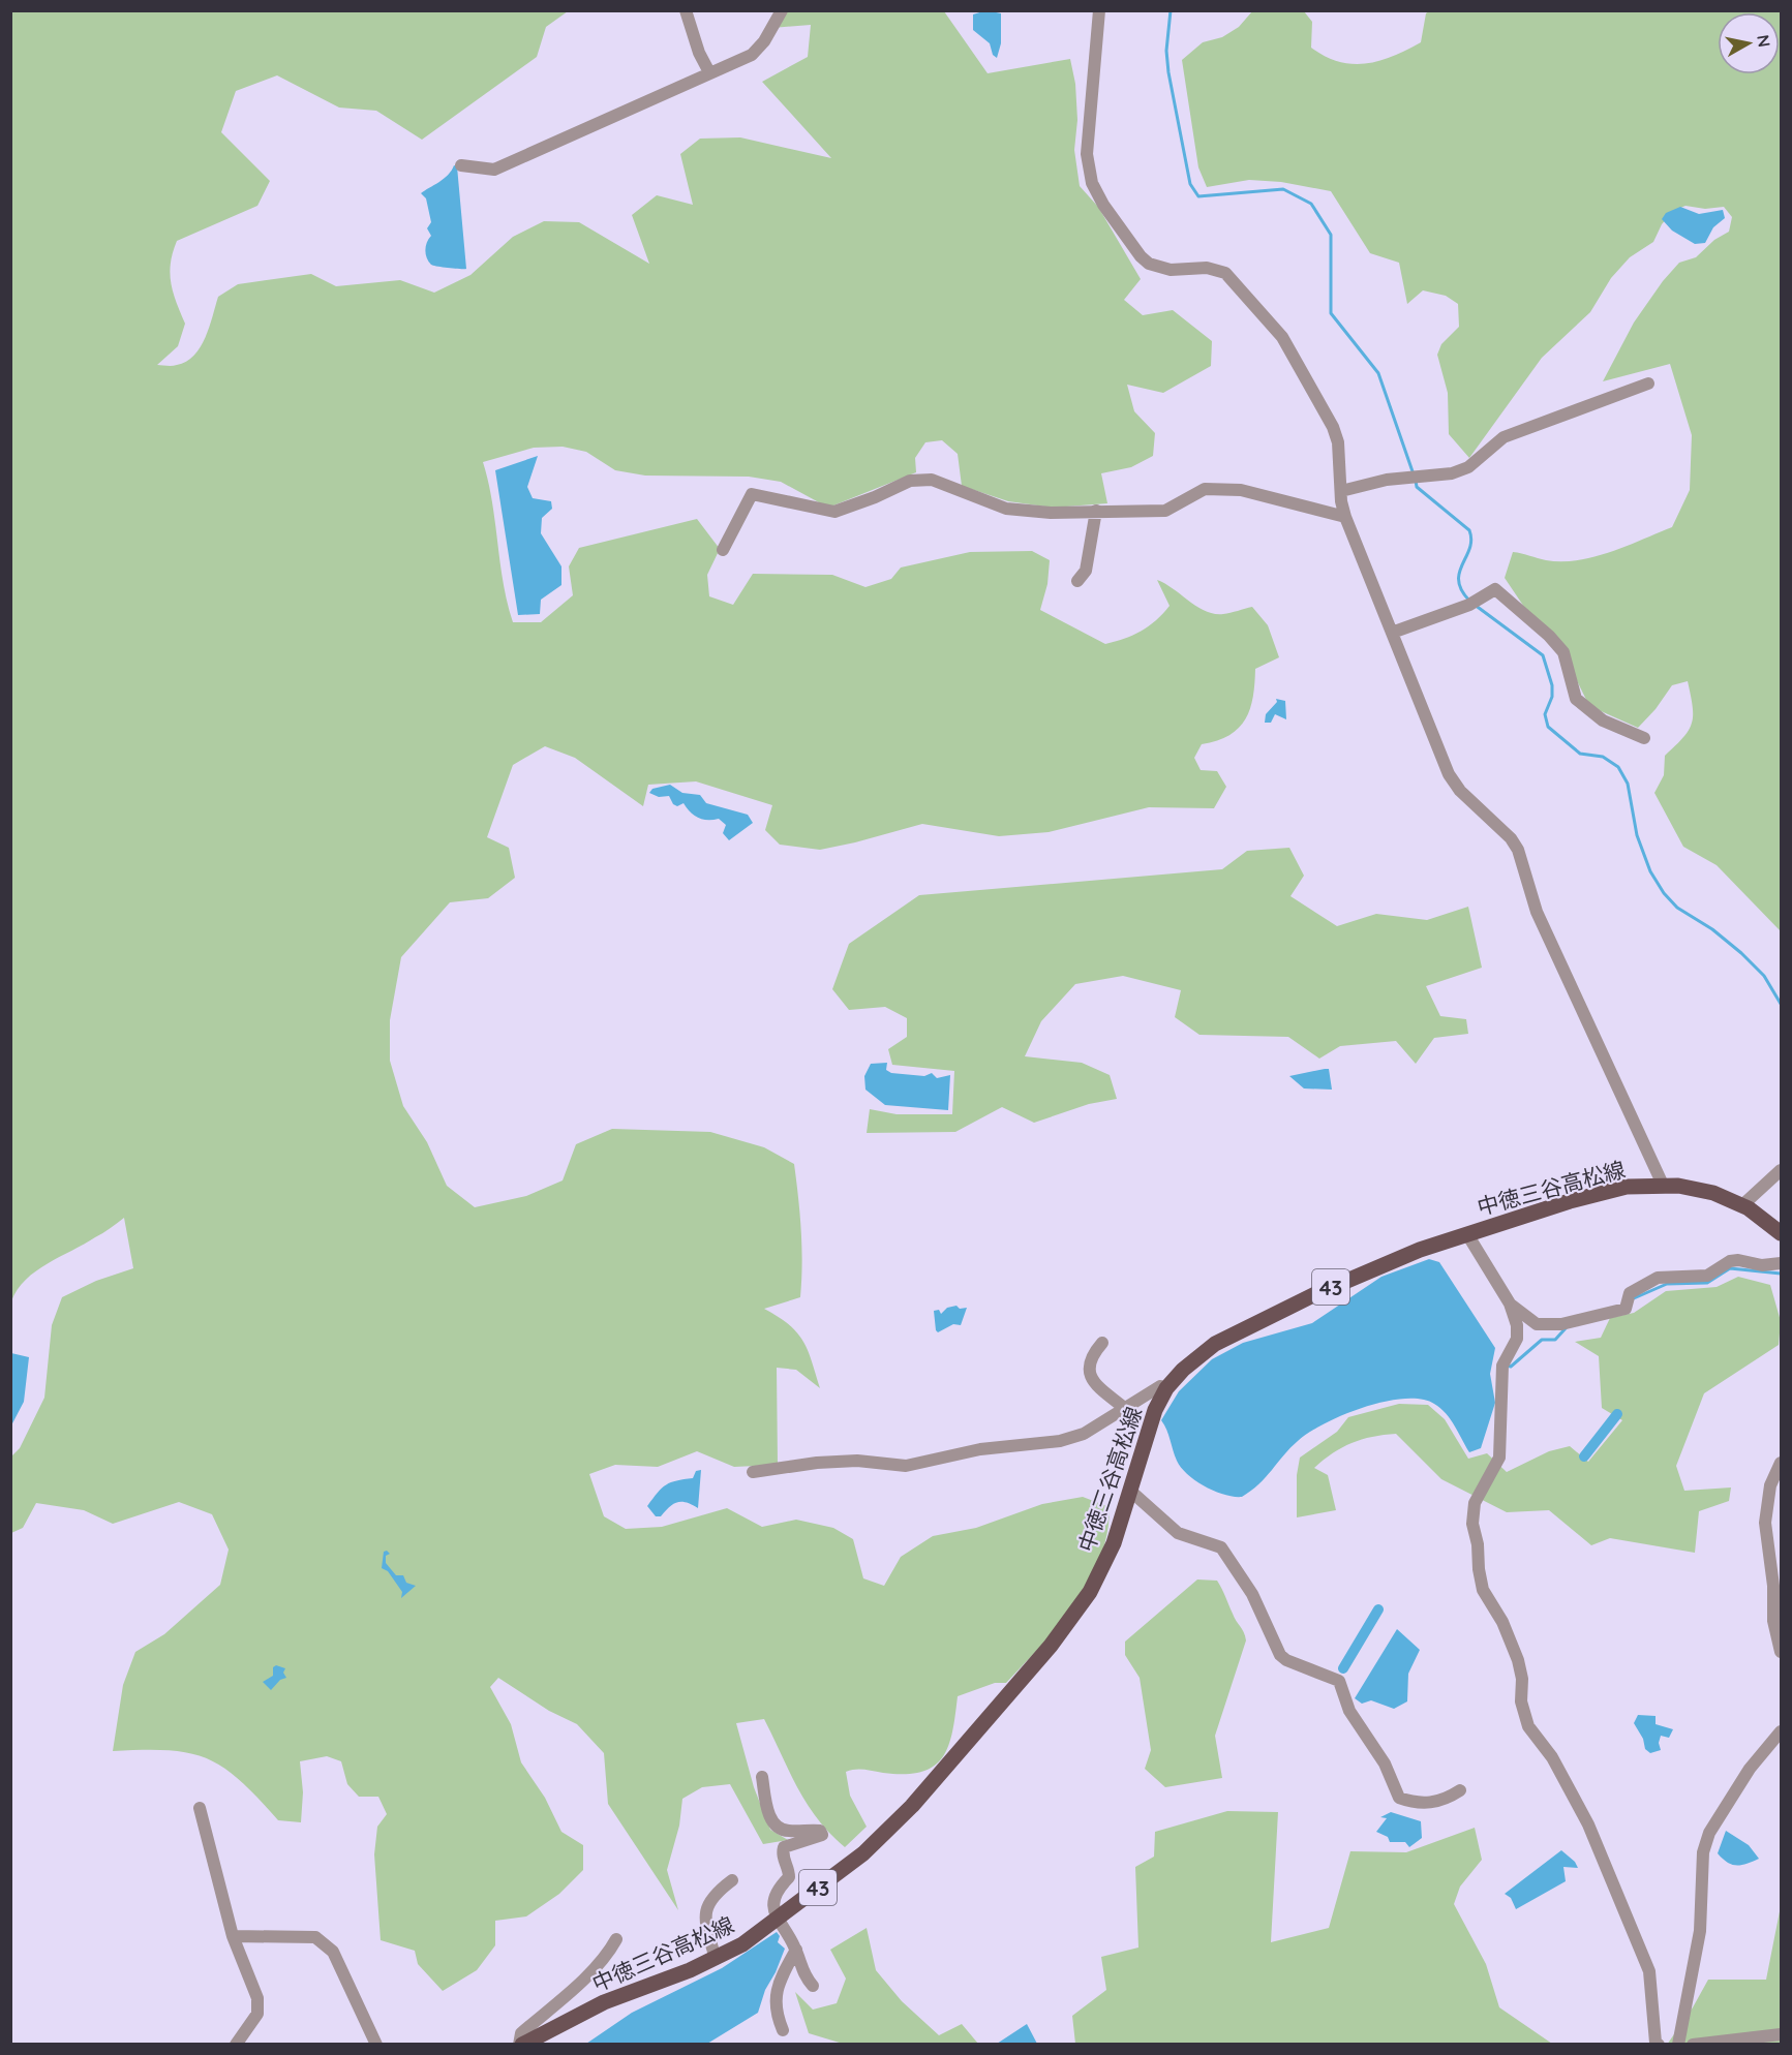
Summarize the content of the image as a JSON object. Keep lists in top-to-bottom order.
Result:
{
  "streets": {
    "main road": ["中徳三谷高松線", "43"]
  },
  "north": "right"
}
